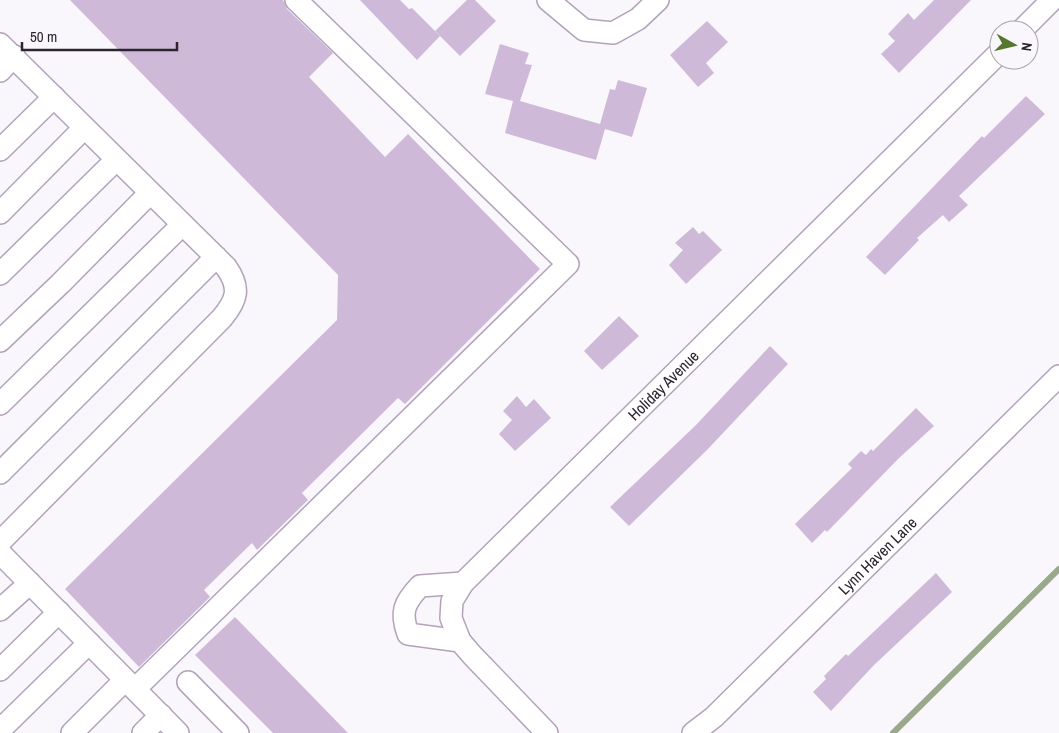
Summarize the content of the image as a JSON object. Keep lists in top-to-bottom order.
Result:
{
  "streets": {
    "street": ["Holiday Avenue", "Lynn Haven Lane"]
  },
  "scale_bar": "50 m",
  "north": "right"
}
